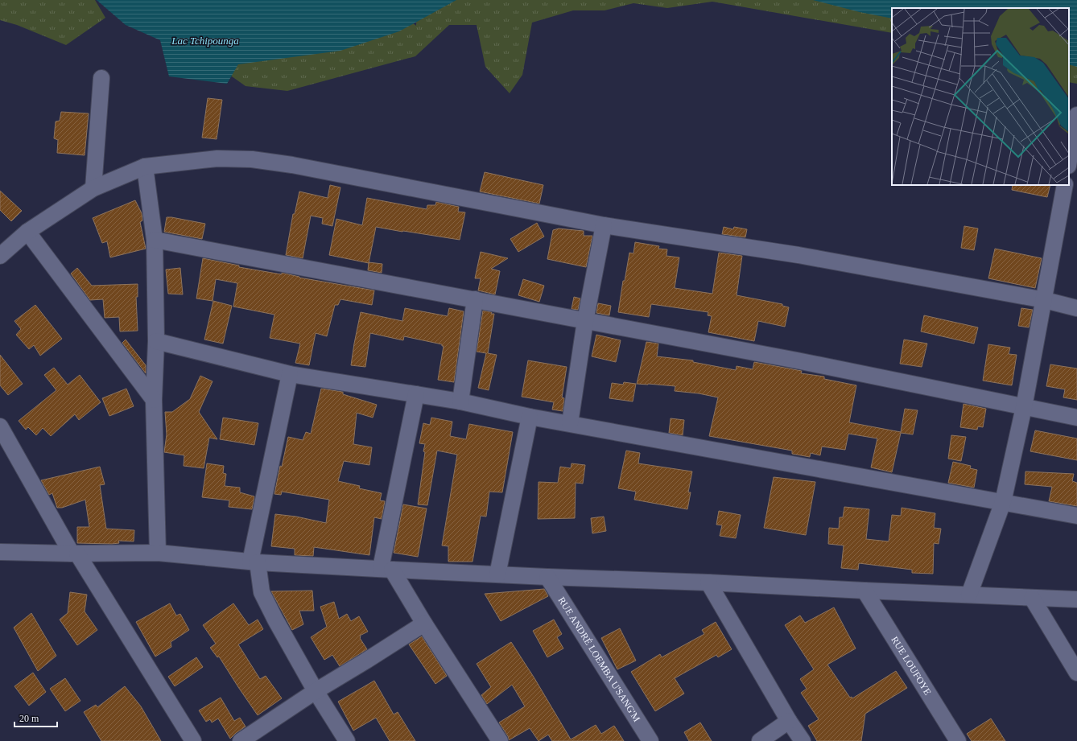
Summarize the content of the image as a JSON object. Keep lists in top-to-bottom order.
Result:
{
  "streets": {
    "street": ["RUE ANDRÉ LOEMBA U'SANG'M", "RUE LOUFOYE"]
  },
  "water": ["Lac Tchipounga"],
  "scale_bar": "20 m"
}
